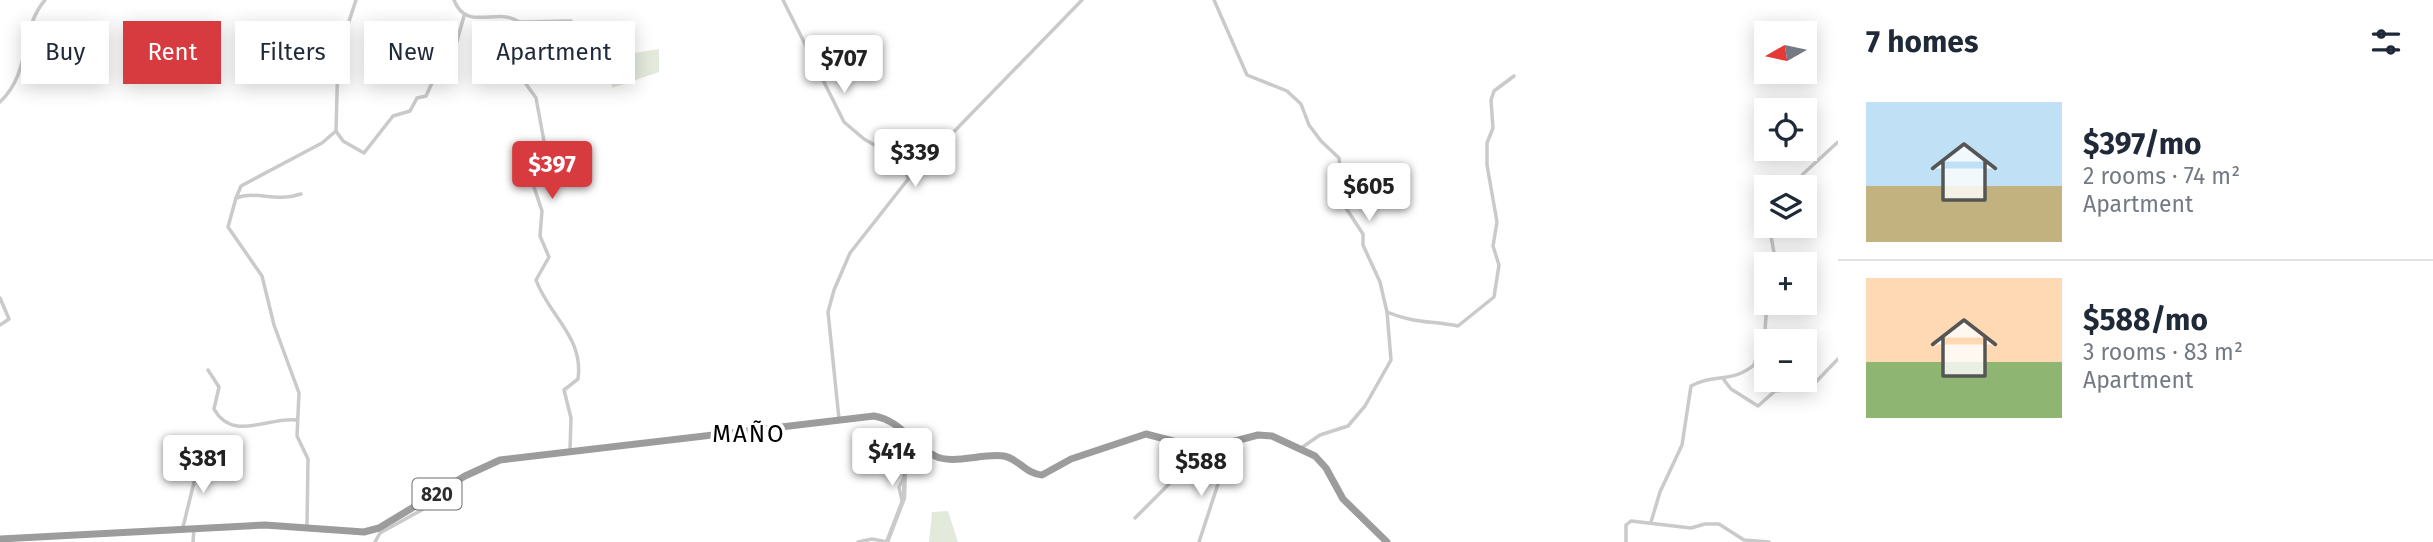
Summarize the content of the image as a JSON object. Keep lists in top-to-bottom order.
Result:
{
  "streets": {
    "highway": ["820"]
  },
  "districts": ["MAÑO"],
  "north": "left",
  "page": {
    "heading": "7 homes",
    "map_buttons": ["+", "−"],
    "chip": [
      "Buy",
      "Rent",
      "Filters",
      "New",
      "Apartment"
    ],
    "price": [
      "$707",
      "$339",
      "$397",
      "$605",
      "$414",
      "$381",
      "$588"
    ],
    "list": [
      {
        "name": "$397/mo",
        "note": "2 rooms · 74 m² · Apartment"
      },
      {
        "name": "$588/mo",
        "note": "3 rooms · 83 m² · Apartment"
      }
    ]
  }
}
